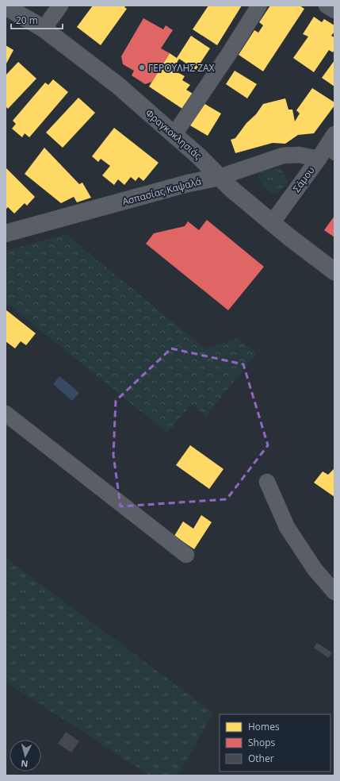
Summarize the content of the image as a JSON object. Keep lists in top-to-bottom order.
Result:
{
  "streets": {
    "street": ["Φραγκοκλησιάς", "Σάμου", "Ασπασίας Καψαλά"]
  },
  "crossings": [
    ["Φραγκοκλησιάς", "Σάμου"],
    ["Φραγκοκλησιάς", "Ασπασίας Καψαλά"],
    ["Σάμου", "Ασπασίας Καψαλά"]
  ],
  "places": ["ΓΕΡΟΥΛΗΣ ΖΑΧ"],
  "legend": ["Homes", "Shops", "Other"],
  "scale_bar": "20 m",
  "north": "bottom"
}
